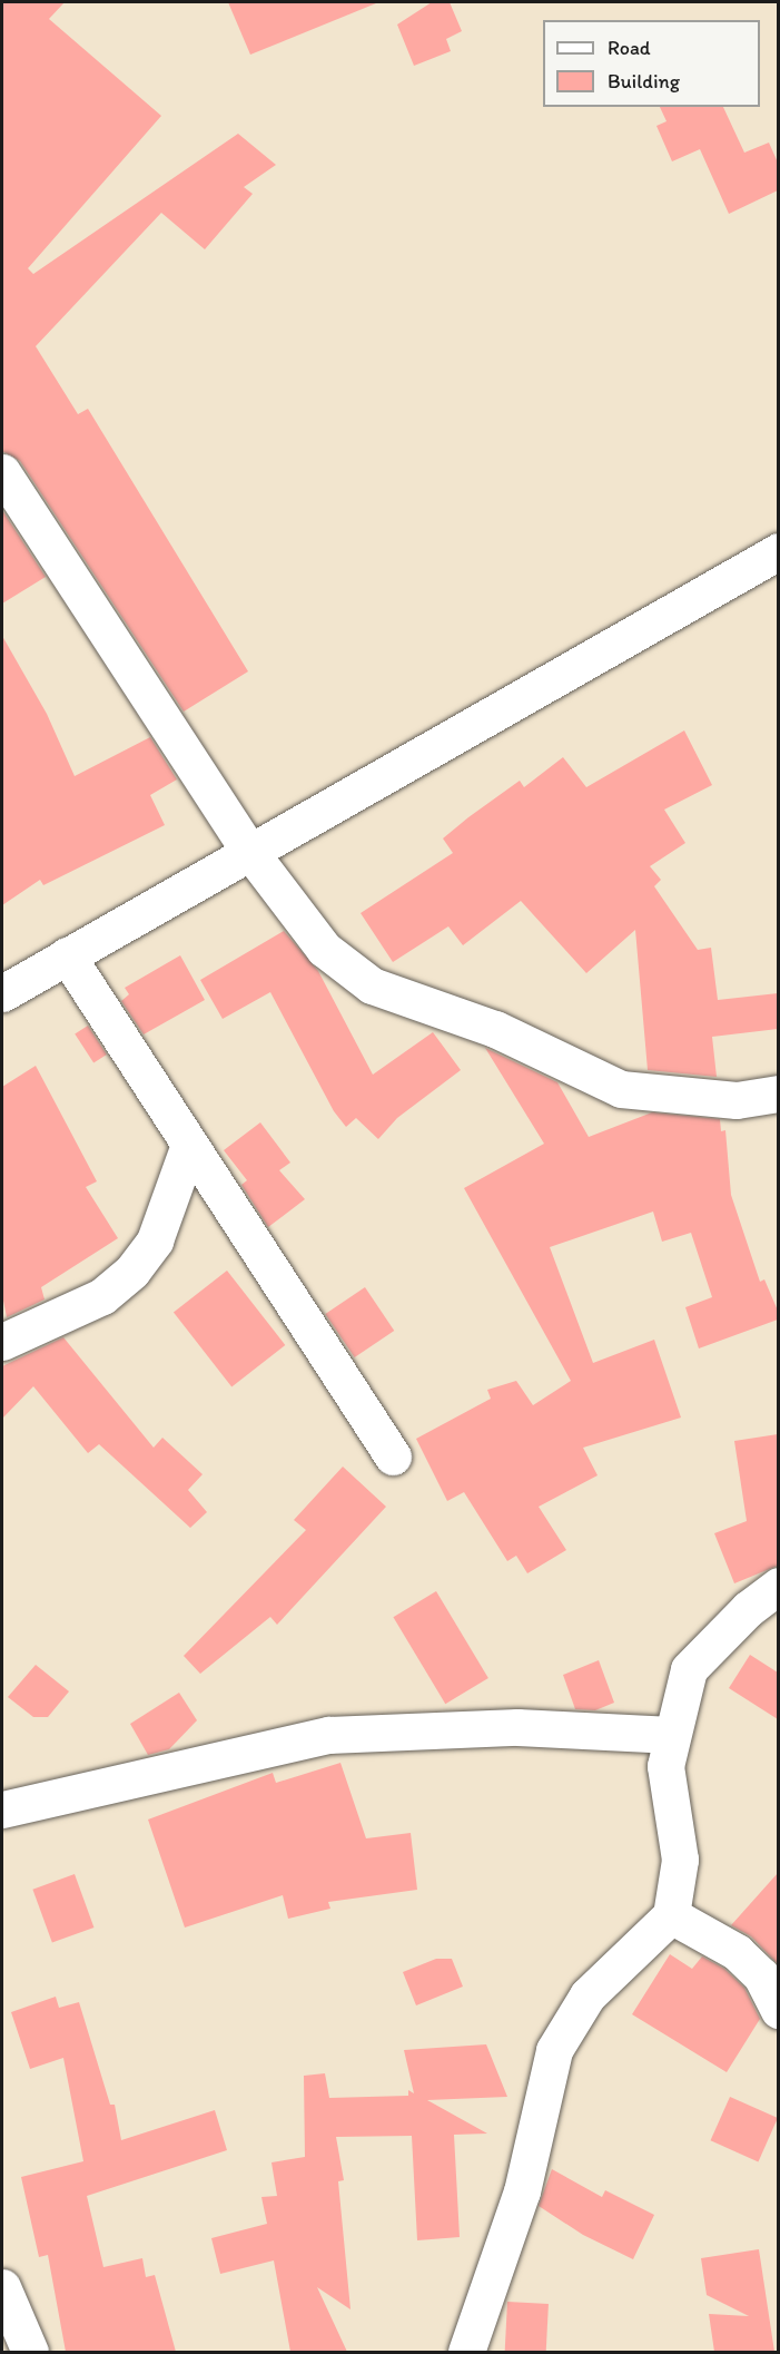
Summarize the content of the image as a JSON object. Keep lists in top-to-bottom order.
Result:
{
  "legend": ["Road", "Building"]
}
